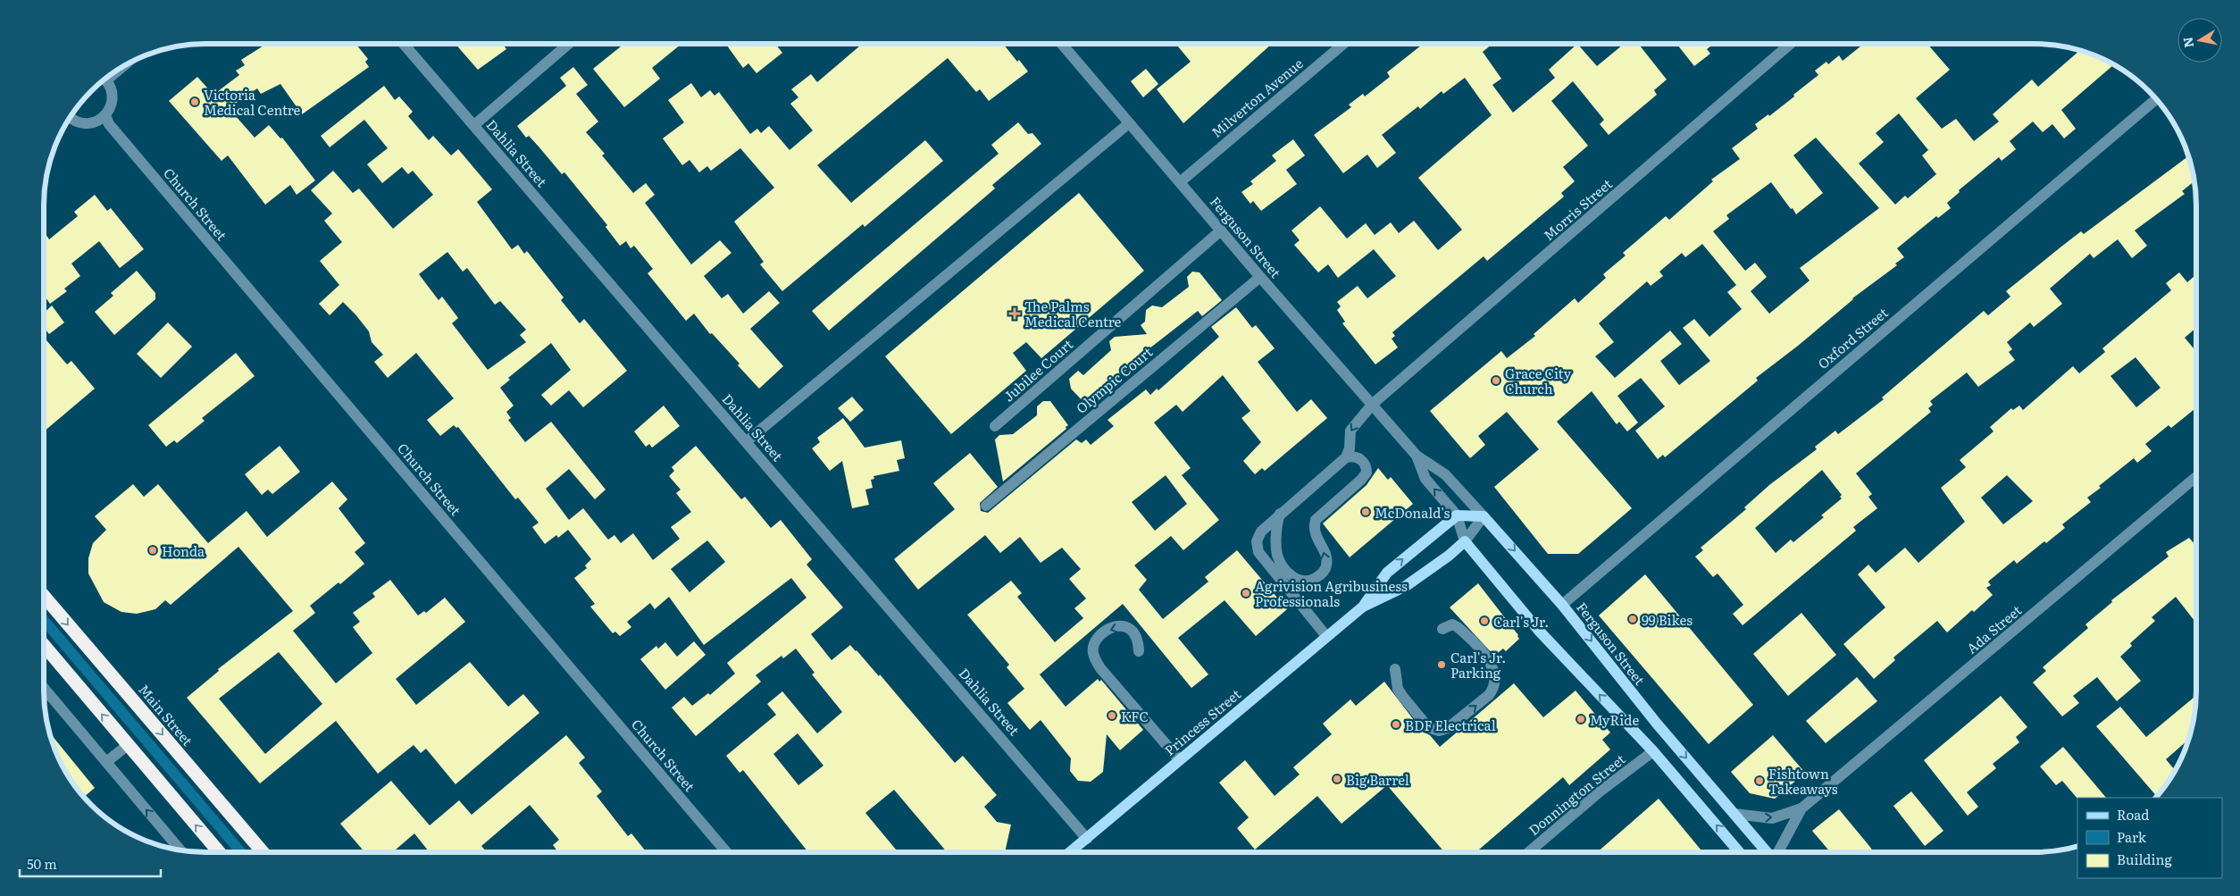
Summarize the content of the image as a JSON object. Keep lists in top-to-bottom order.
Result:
{
  "streets": {
    "highway": ["Main Street"],
    "main road": ["Ferguson Street", "Princess Street"],
    "street": [
      "Milverton Avenue",
      "Dahlia Street",
      "Church Street",
      "Morris Street",
      "Oxford Street",
      "Jubilee Court",
      "Olympic Court",
      "Ada Street",
      "Donnington Street"
    ]
  },
  "crossings": [
    ["Milverton Avenue", "Ferguson Street"],
    ["Dahlia Street", "Princess Street"],
    ["Morris Street", "Ferguson Street"],
    ["Ferguson Street", "Oxford Street"],
    ["Ferguson Street", "Jubilee Court"],
    ["Ferguson Street", "Olympic Court"],
    ["Ferguson Street", "Ada Street"],
    ["Ferguson Street", "Princess Street"],
    ["Ferguson Street", "Donnington Street"]
  ],
  "places": {
    "other": [
      "Victoria Medical Centre",
      "Grace City Church",
      "McDonald's",
      "Honda",
      "Agrivision Agribusiness Professionals",
      "99 Bikes",
      "Carl's Jr.",
      "Carl's Jr. Parking",
      "KFC",
      "MyRide",
      "BDF Electrical",
      "Big Barrel",
      "Fishtown Takeaways"
    ],
    "health": ["The Palms Medical Centre"]
  },
  "legend": ["Road", "Park", "Building"],
  "scale_bar": "50 m",
  "north": "left"
}
